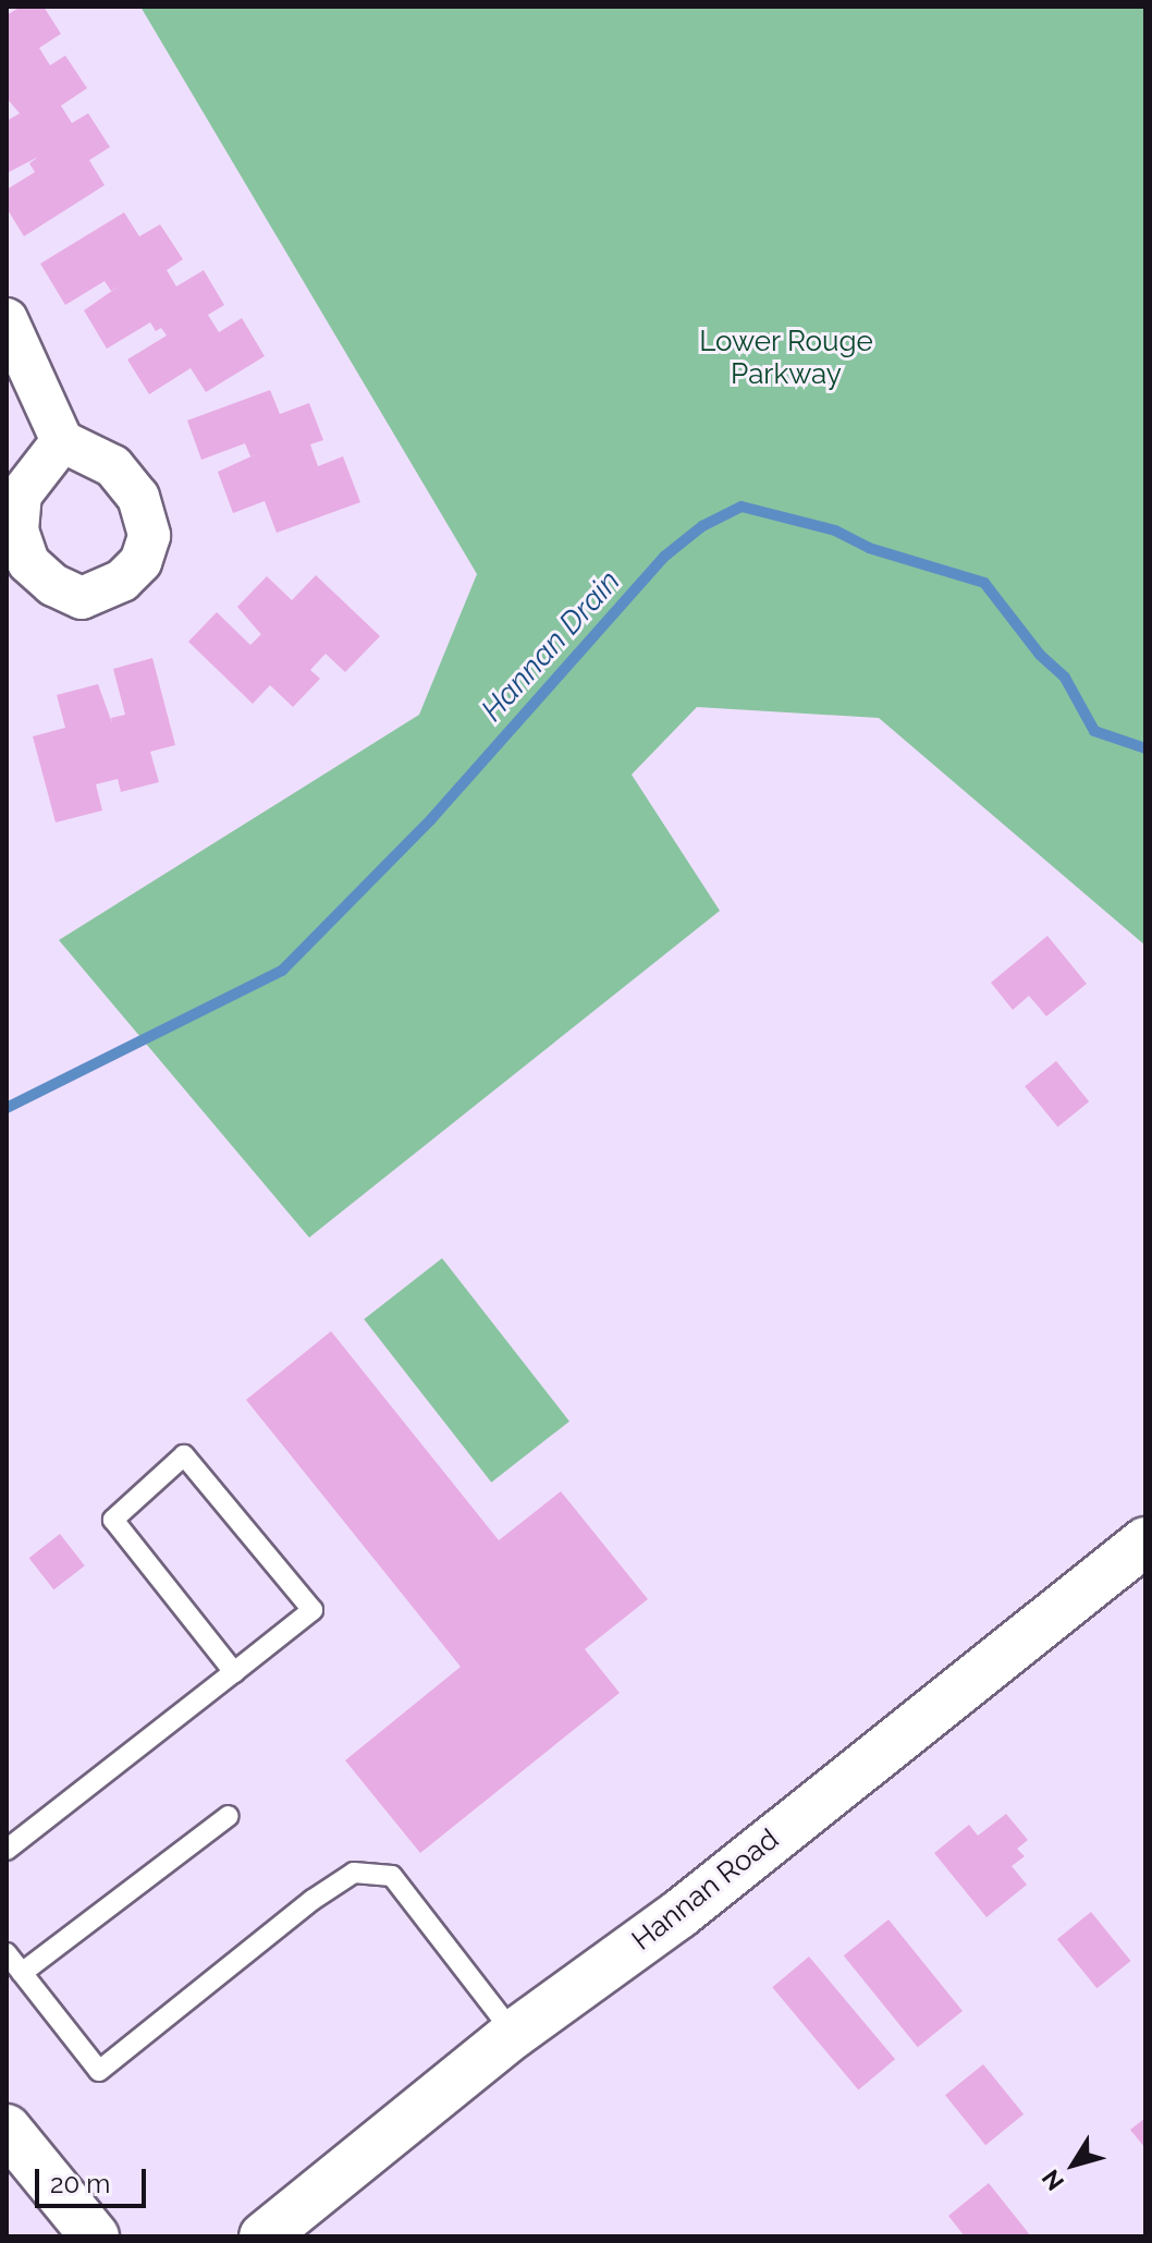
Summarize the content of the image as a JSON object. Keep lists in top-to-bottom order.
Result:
{
  "streets": {
    "street": ["Hannan Road"]
  },
  "water": ["Hannan Drain"],
  "parks": ["Lower Rouge Parkway"],
  "scale_bar": "20 m",
  "north": "bottom left"
}
